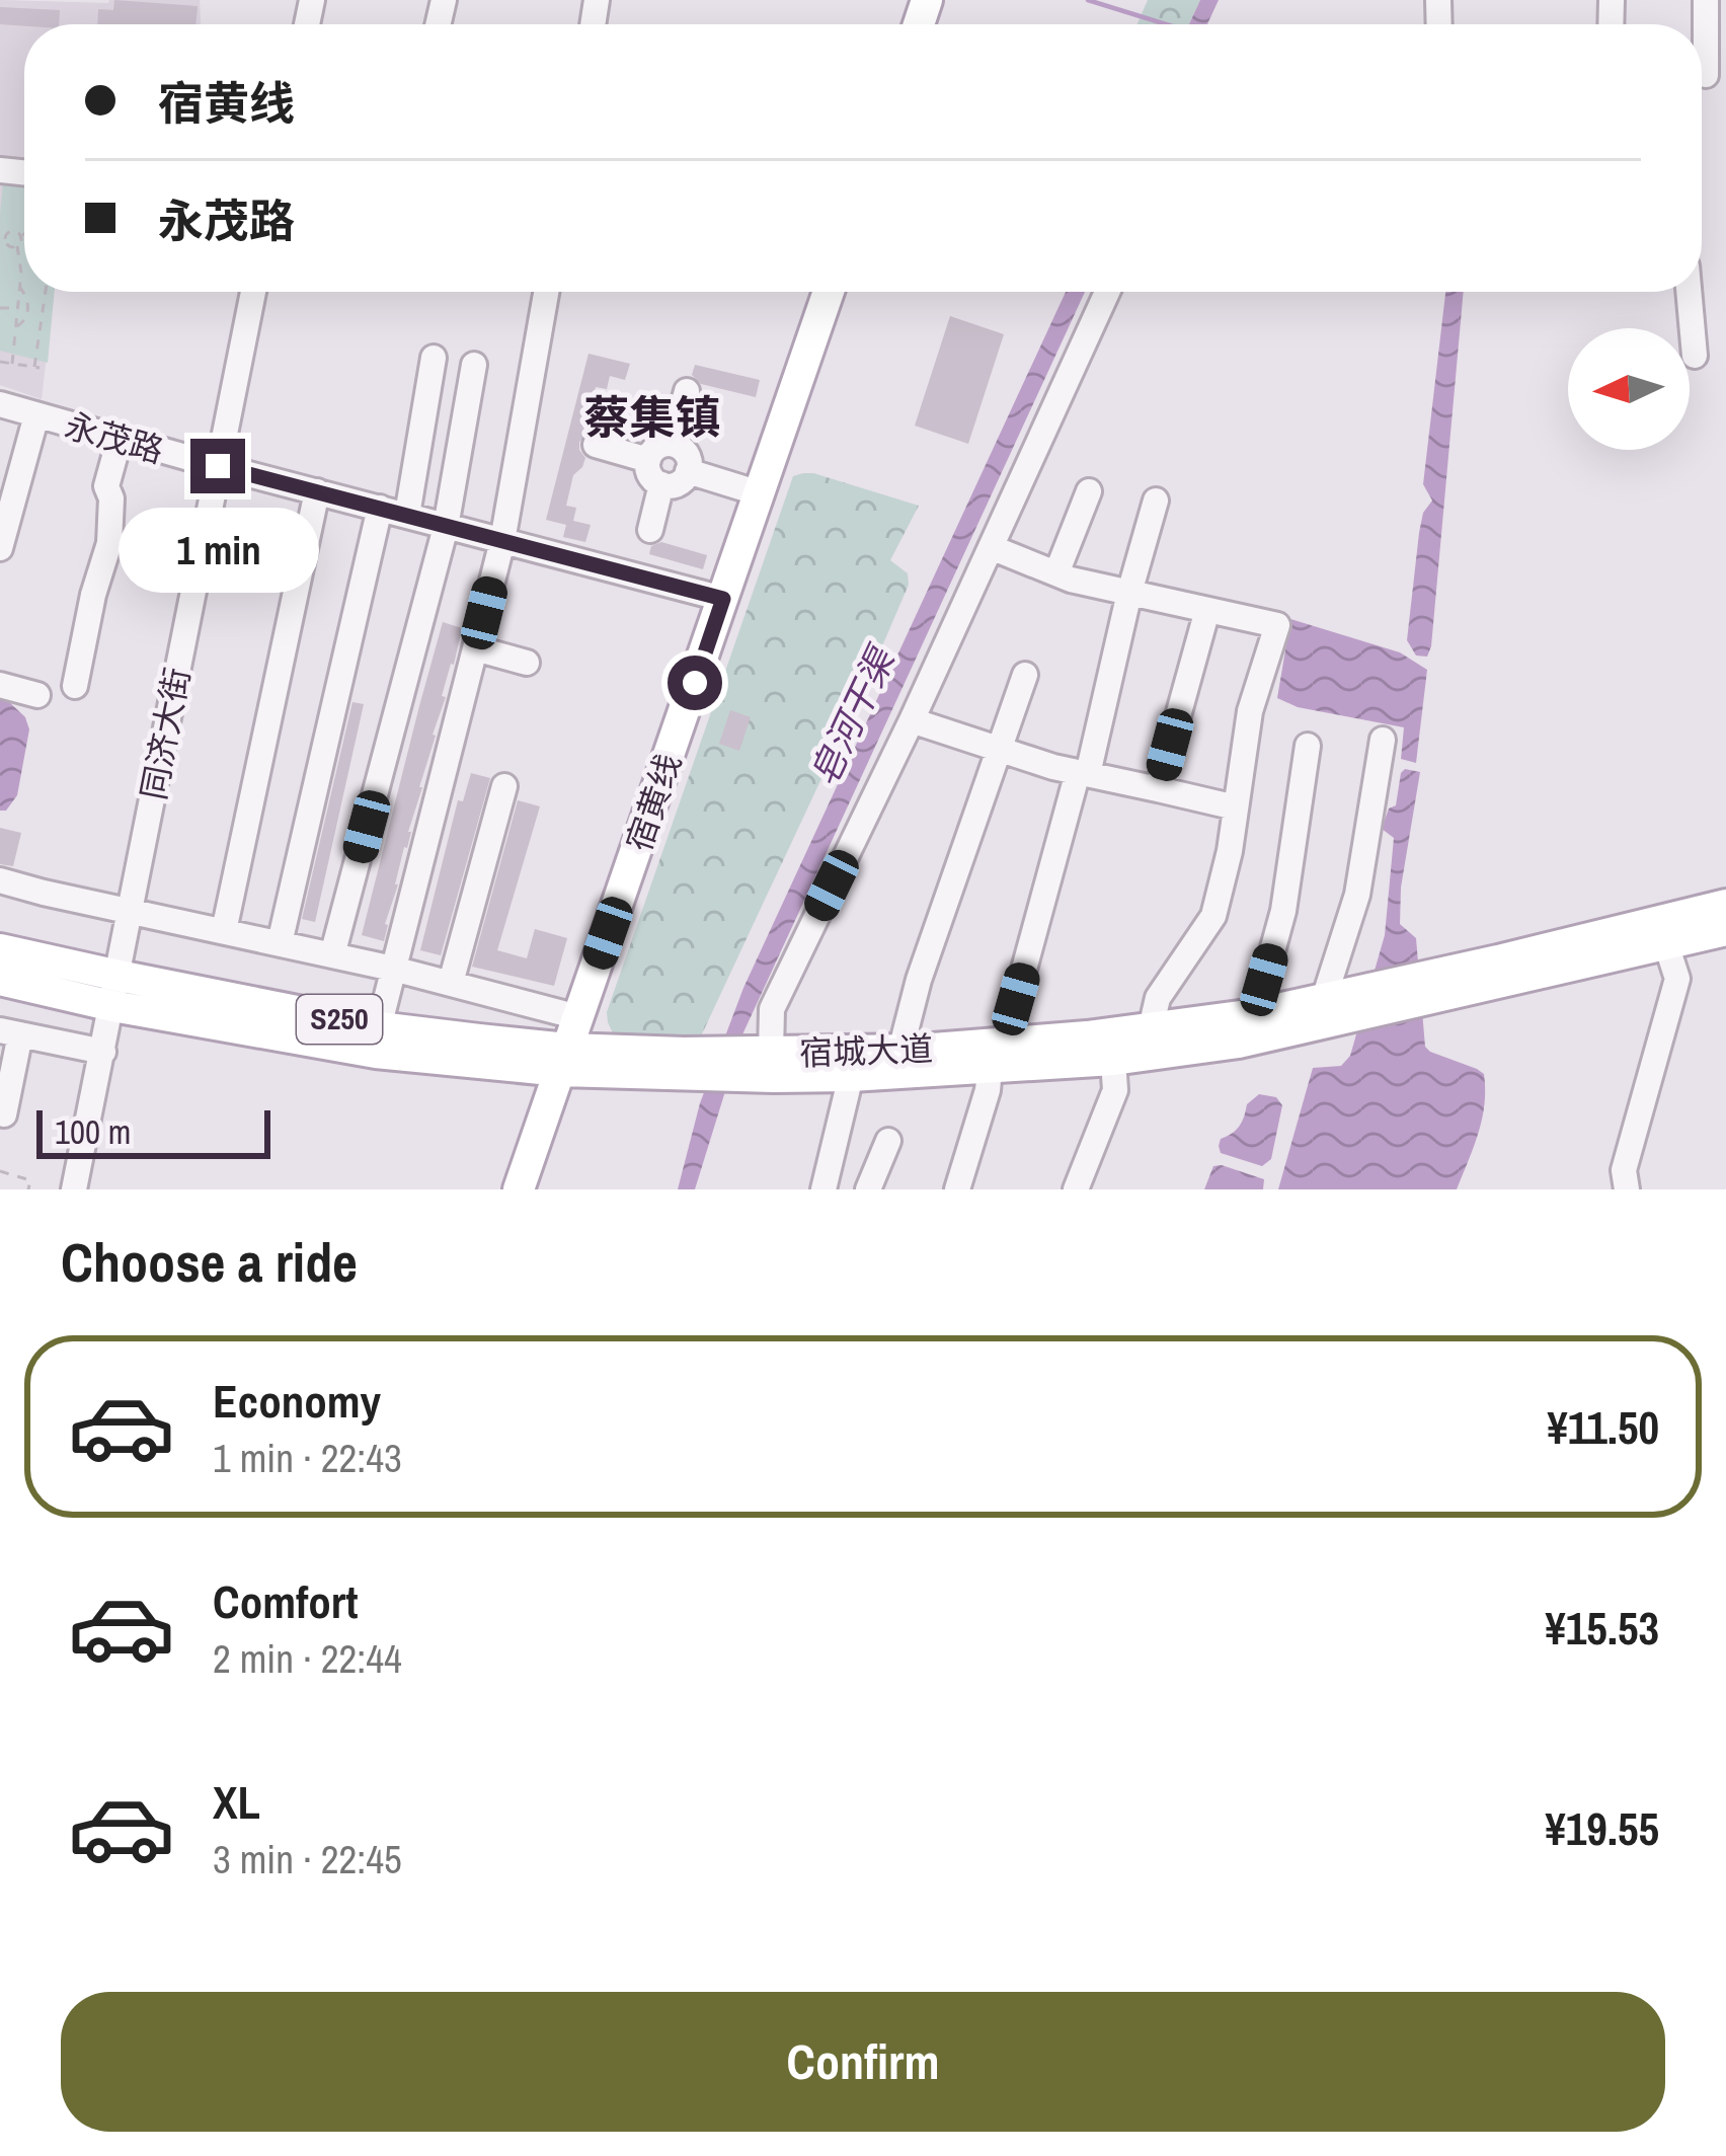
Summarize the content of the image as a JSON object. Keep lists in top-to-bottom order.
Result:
{
  "streets": {
    "main road": ["宿黄线", "S250", "宿城大道"],
    "street": ["永茂路", "同济大街"]
  },
  "crossings": [
    ["永茂路", "同济大街"],
    ["永茂路", "宿黄线"],
    ["同济大街", "宿城大道"],
    ["宿黄线", "宿城大道"]
  ],
  "districts": ["蔡集镇"],
  "water": ["皂河干渠"],
  "scale_bar": "100 m",
  "north": "left",
  "page": {
    "banner": ["宿黄线", "永茂路"],
    "bubble": "1 min",
    "scale": "100 m",
    "heading": "Choose a ride",
    "list": [
      {
        "name": "Economy",
        "note": "1 min · 22:43",
        "value": "¥11.50"
      },
      {
        "name": "Comfort",
        "note": "2 min · 22:44",
        "value": "¥15.53"
      },
      {
        "name": "XL",
        "note": "3 min · 22:45",
        "value": "¥19.55"
      }
    ],
    "buttons": "Confirm"
  }
}
